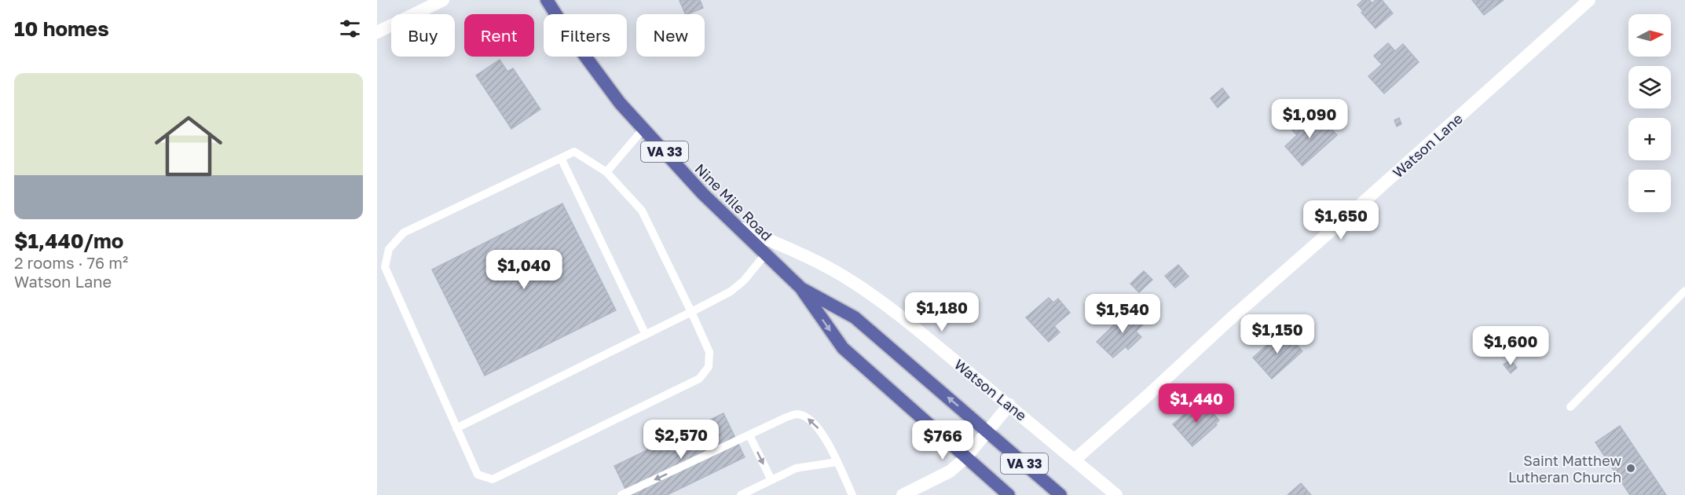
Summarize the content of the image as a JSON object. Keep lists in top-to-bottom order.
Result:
{
  "streets": {
    "main road": ["VA 33", "Nine Mile Road"],
    "street": ["Watson Lane"]
  },
  "crossings": [
    ["Watson Lane", "Nine Mile Road"]
  ],
  "places": ["Saint Matthew Lutheran Church"],
  "north": "right",
  "page": {
    "heading": "10 homes",
    "map_buttons": ["+", "−"],
    "chip": [
      "Buy",
      "Rent",
      "Filters",
      "New"
    ],
    "list": [
      {
        "name": "$1,440/mo",
        "note": "2 rooms · 76 m² · Watson Lane"
      }
    ],
    "price": [
      "$1,090",
      "$1,650",
      "$1,040",
      "$1,180",
      "$1,540",
      "$1,150",
      "$1,600",
      "$1,440",
      "$2,570",
      "$766"
    ]
  }
}
